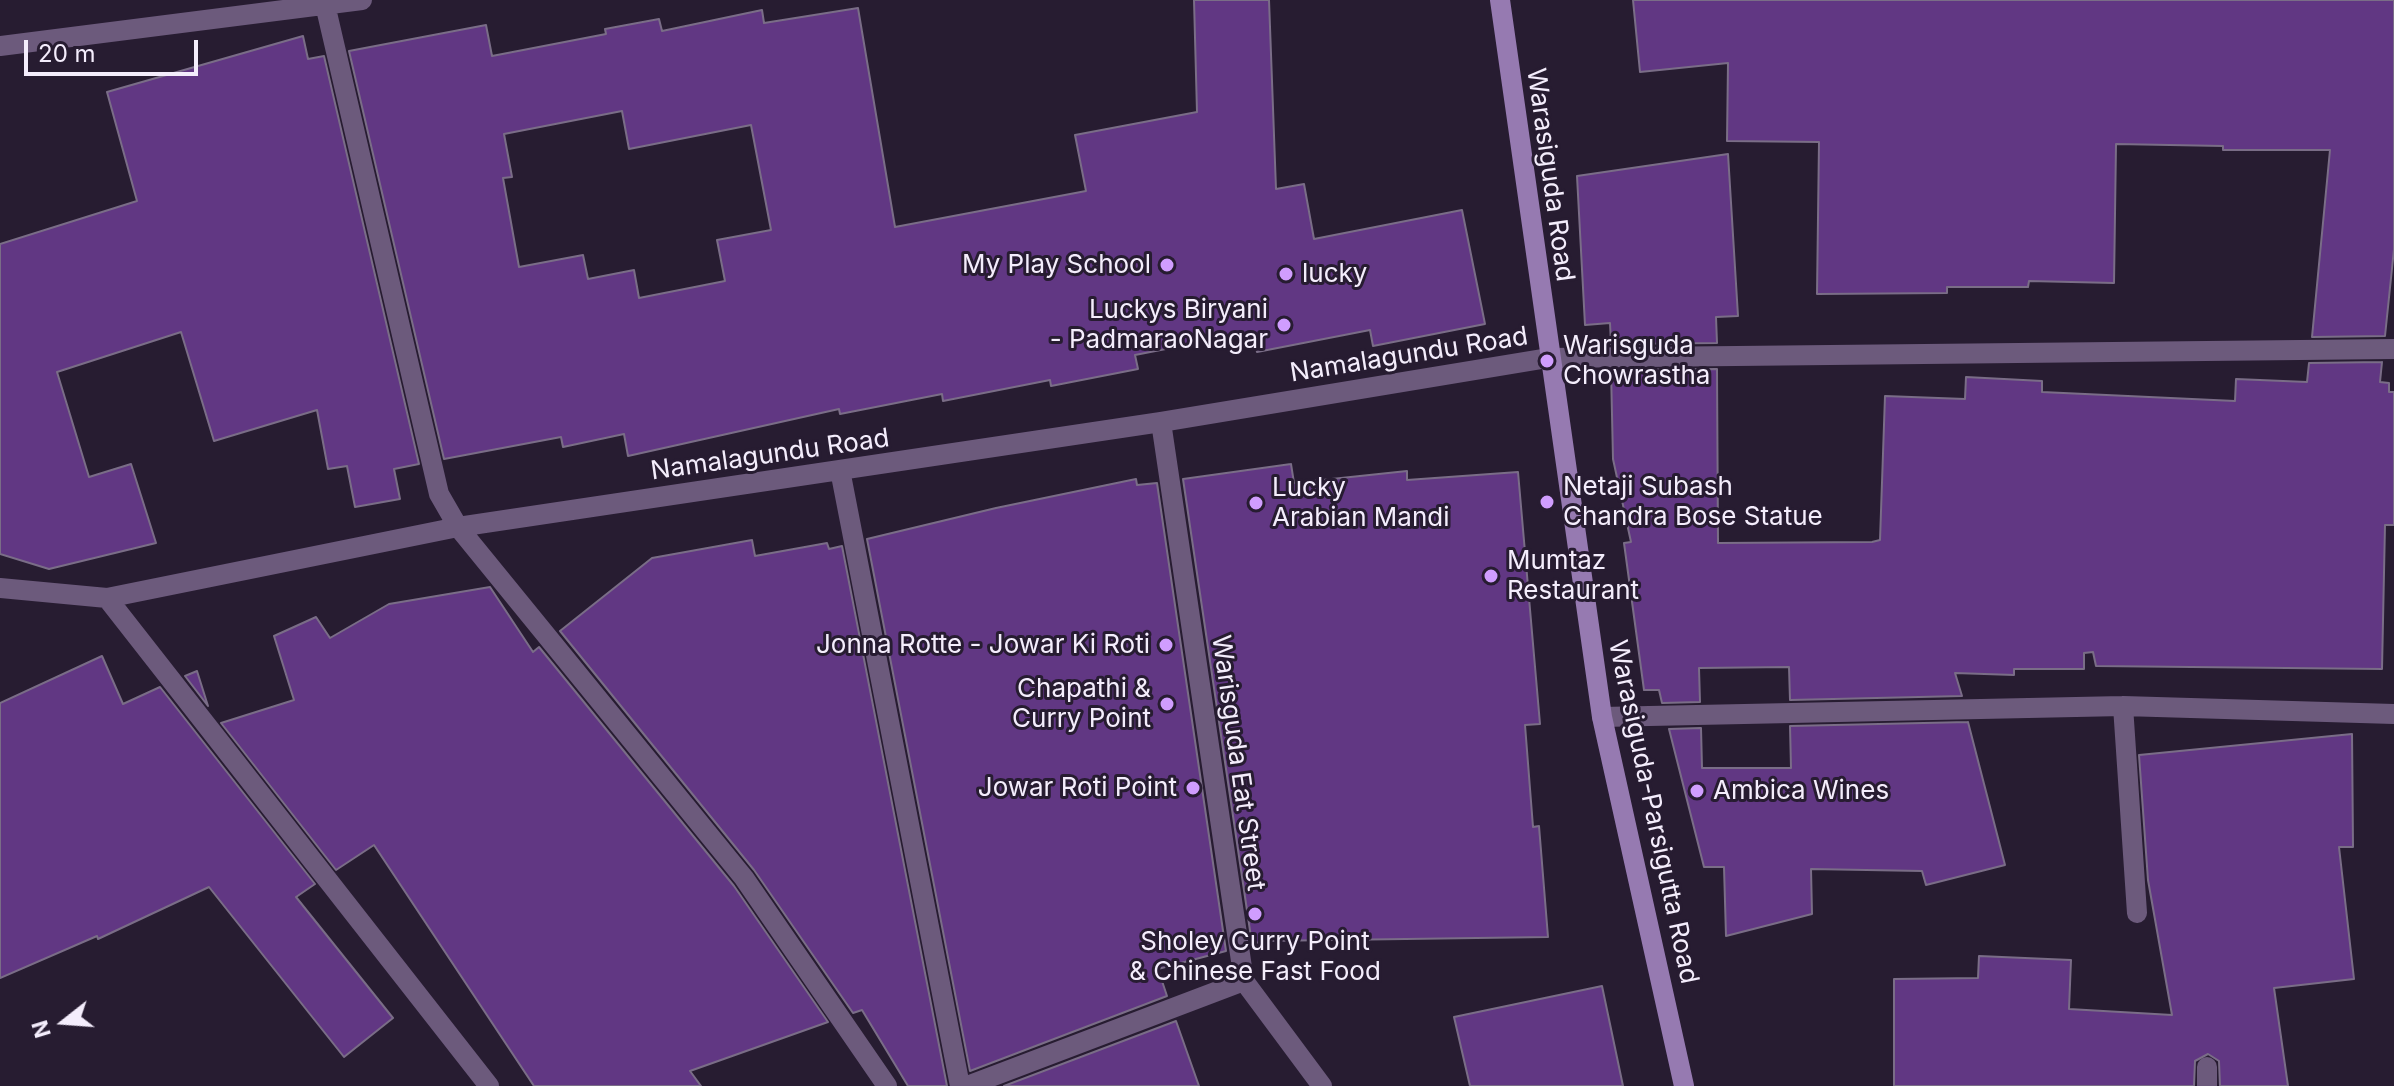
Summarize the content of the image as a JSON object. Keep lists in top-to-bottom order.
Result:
{
  "streets": {
    "street": [
      "Warasiguda Road",
      "Namalagundu Road",
      "Warisguda Eat Street",
      "Warasiguda-Parsigutta Road"
    ]
  },
  "crossings": [
    ["Warasiguda Road", "Namalagundu Road"],
    ["Warasiguda Road", "Warasiguda-Parsigutta Road"],
    ["Namalagundu Road", "Warisguda Eat Street"],
    ["Namalagundu Road", "Warasiguda-Parsigutta Road"]
  ],
  "places": [
    "My Play School",
    "lucky",
    "Luckys Biryani - PadmaraoNagar",
    "Warisguda Chowrastha",
    "Netaji Subash Chandra Bose Statue",
    "Lucky Arabian Mandi",
    "Mumtaz Restaurant",
    "Jonna Rotte - Jowar Ki Roti",
    "Chapathi & Curry Point",
    "Jowar Roti Point",
    "Ambica Wines",
    "Sholey Curry Point & Chinese Fast Food"
  ],
  "scale_bar": "20 m",
  "north": "left"
}
